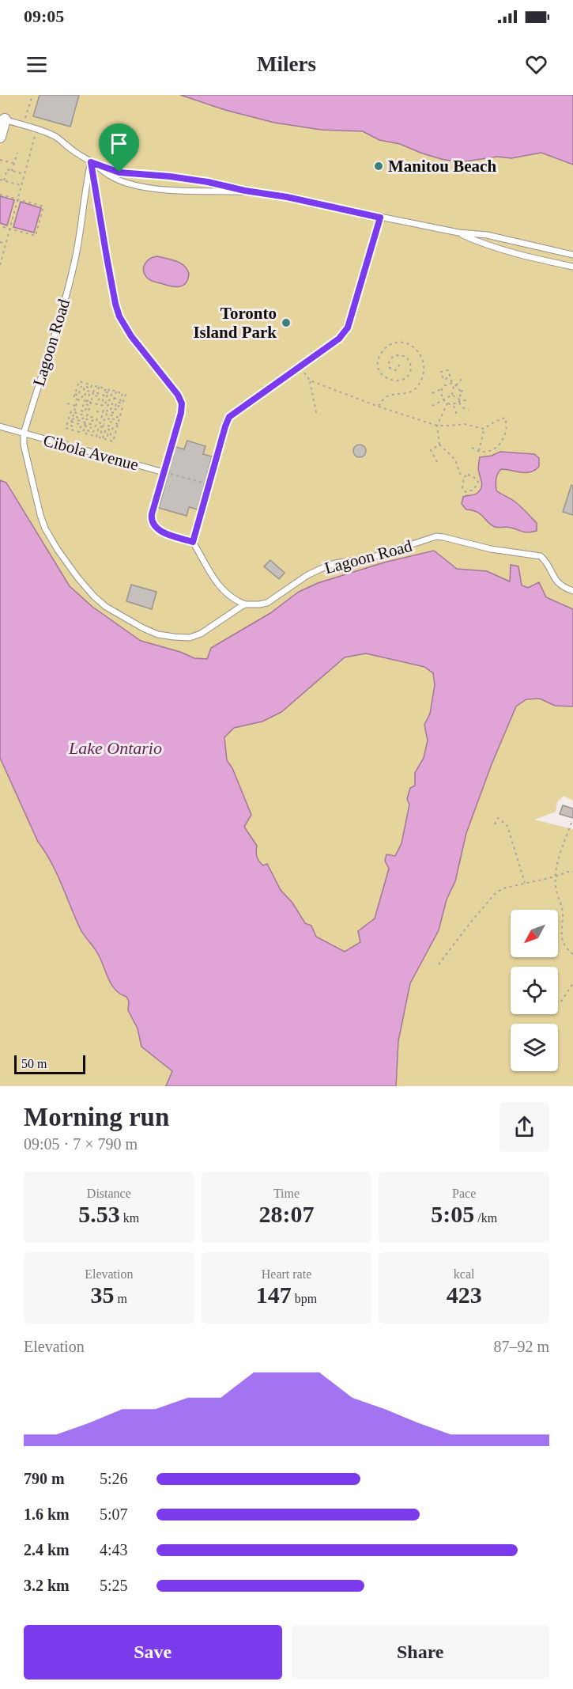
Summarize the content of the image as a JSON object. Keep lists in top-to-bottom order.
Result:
{
  "streets": {
    "lane": ["Lagoon Road", "Cibola Avenue"]
  },
  "crossings": [
    ["Lagoon Road", "Cibola Avenue"]
  ],
  "water": ["Lake Ontario"],
  "places": ["Manitou Beach", "Toronto Island Park"],
  "scale_bar": "50 m",
  "north": "bottom left",
  "page": {
    "status": "09:05",
    "header": "Milers",
    "scale": "50 m",
    "heading": ["Morning run", "09:05 · 7 × 790 m"],
    "stats": [
      ["Distance", "5.53 km"],
      ["Time", "28:07"],
      ["Pace", "5:05 /km"],
      ["Elevation", "35 m"],
      ["Heart rate", "147 bpm"],
      ["kcal", "423"]
    ],
    "chart": ["Elevation", "87–92 m"],
    "list": [
      {
        "name": "790 m",
        "note": "5:26"
      },
      {
        "name": "1.6 km",
        "note": "5:07"
      },
      {
        "name": "2.4 km",
        "note": "4:43"
      },
      {
        "name": "3.2 km",
        "note": "5:25"
      }
    ],
    "buttons": ["Save", "Share"]
  }
}
